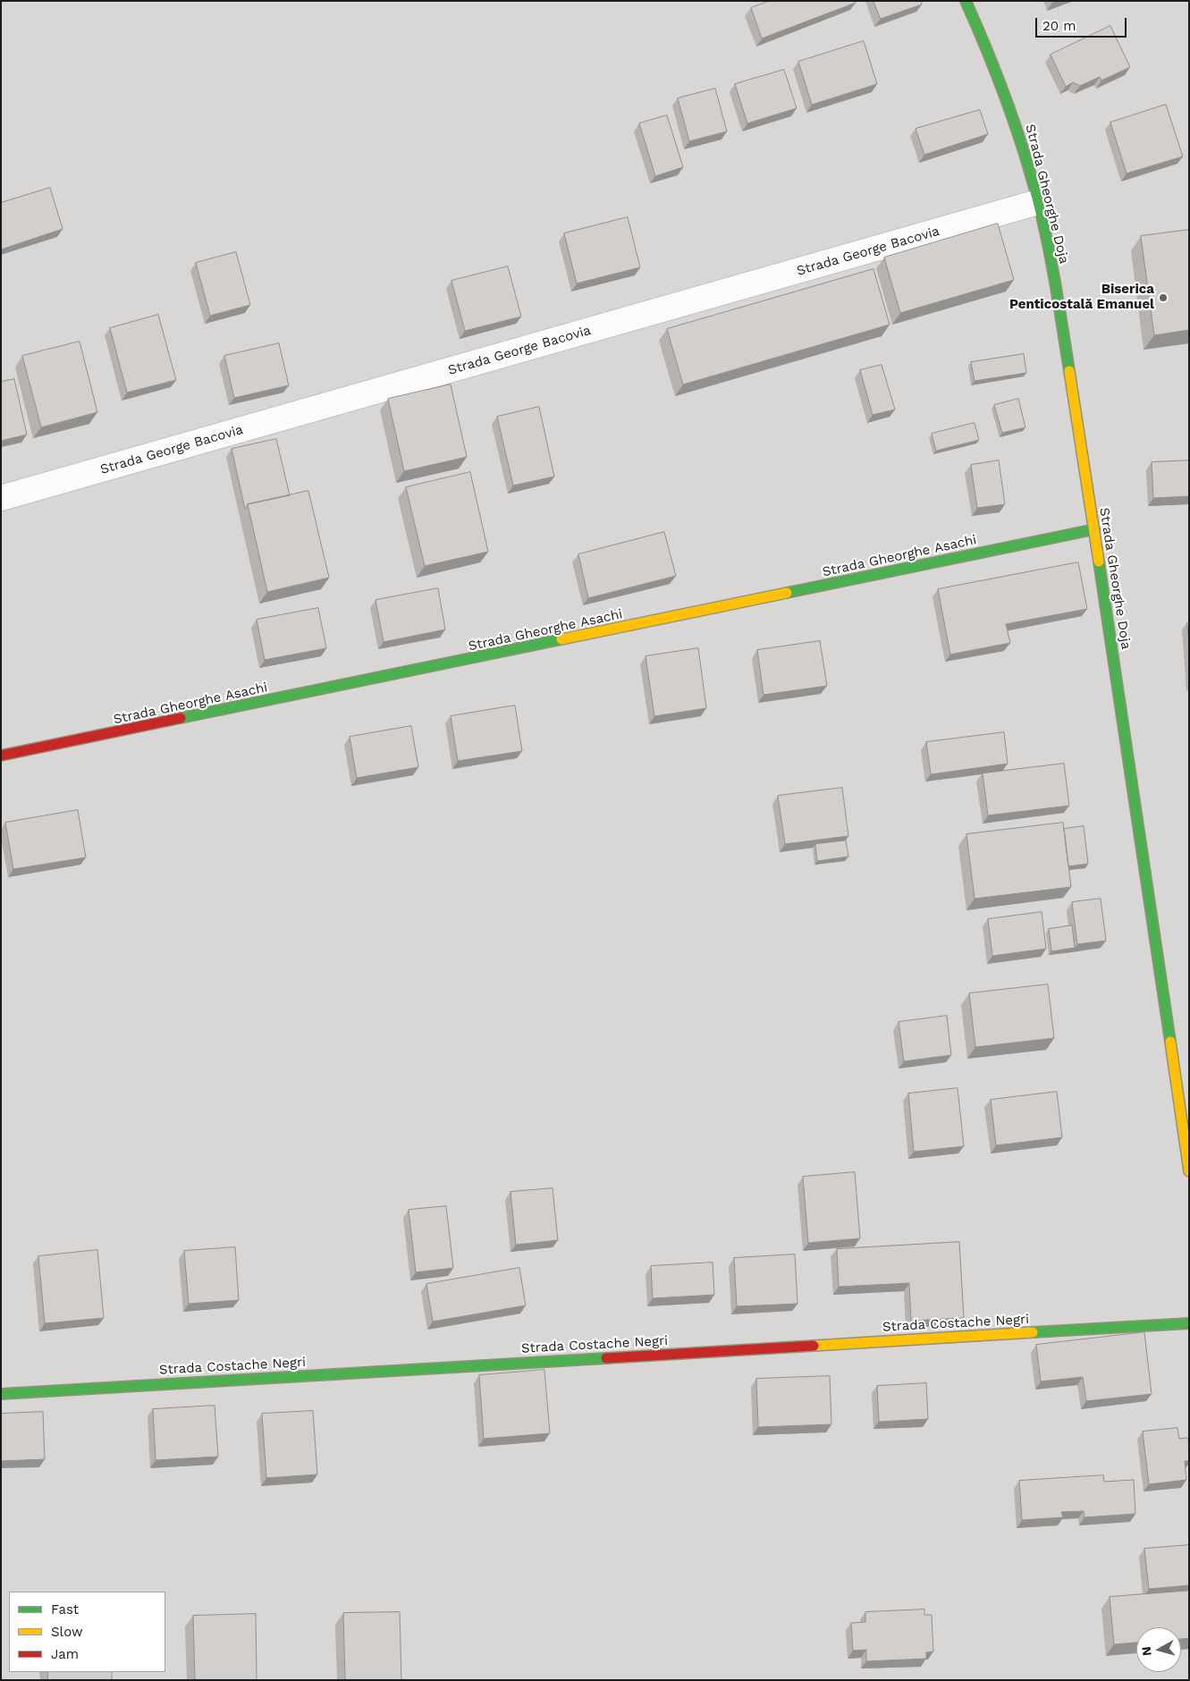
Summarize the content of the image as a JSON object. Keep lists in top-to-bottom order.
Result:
{
  "streets": {
    "street": [
      "Strada Gheorghe Doja",
      "Strada George Bacovia",
      "Strada Gheorghe Asachi",
      "Strada Costache Negri"
    ]
  },
  "crossings": [
    ["Strada Gheorghe Doja", "Strada George Bacovia"],
    ["Strada Gheorghe Doja", "Strada Gheorghe Asachi"]
  ],
  "places": ["Biserica Penticostală Emanuel"],
  "legend": ["Fast", "Slow", "Jam"],
  "scale_bar": "20 m",
  "north": "left"
}
